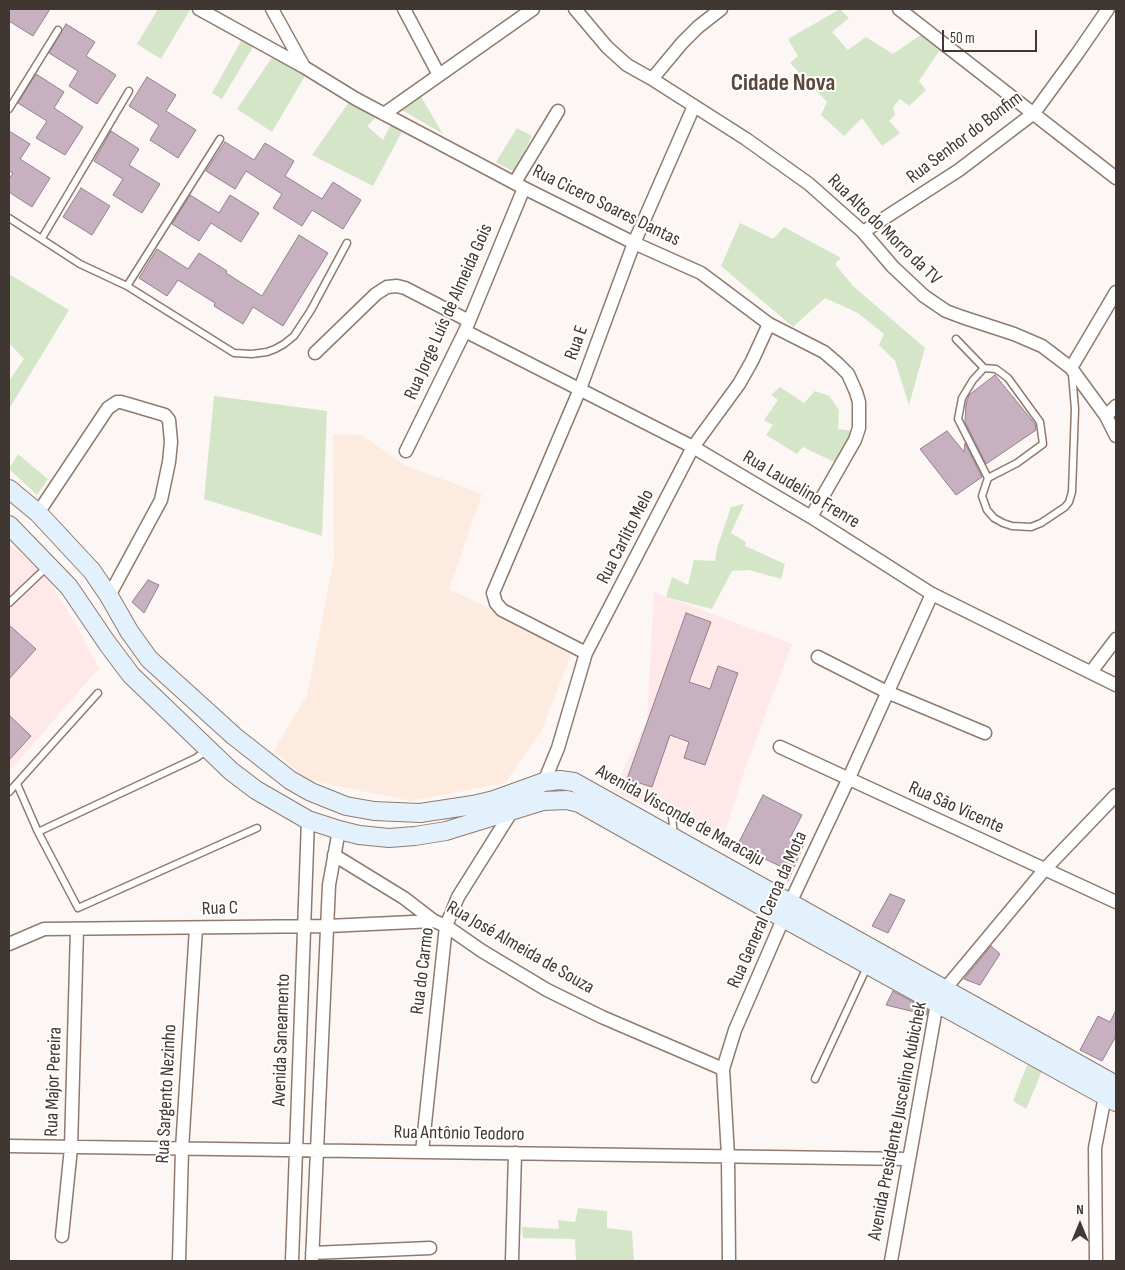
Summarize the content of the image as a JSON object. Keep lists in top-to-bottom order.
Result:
{
  "streets": {
    "main road": ["Avenida Visconde de Maracaju"],
    "street": [
      "Rua Senhor do Bonfim",
      "Rua Cicero Soares Dantas",
      "Rua Alto do Morro da TV",
      "Rua Jorge Luís de Almeida Gois",
      "Rua E",
      "Rua Laudelino Frenre",
      "Rua Carlito Melo",
      "Rua São Vicente",
      "Rua C",
      "Rua General Ceroa da Mota",
      "Rua José Almeida de Souza",
      "Rua do Carmo",
      "Avenida Saneamento",
      "Rua Major Pereira",
      "Rua Sargento Nezinho",
      "Avenida Presidente Juscelino Kubichek",
      "Rua Antônio Teodoro"
    ]
  },
  "crossings": [
    ["Rua Senhor do Bonfim", "Rua Alto do Morro da TV"],
    ["Rua Cicero Soares Dantas", "Rua Jorge Luís de Almeida Gois"],
    ["Rua Cicero Soares Dantas", "Rua E"],
    ["Rua Cicero Soares Dantas", "Rua Laudelino Frenre"],
    ["Rua Cicero Soares Dantas", "Rua Carlito Melo"],
    ["Rua Alto do Morro da TV", "Rua E"],
    ["Rua Jorge Luís de Almeida Gois", "Rua Laudelino Frenre"],
    ["Rua E", "Rua Laudelino Frenre"],
    ["Rua E", "Rua Carlito Melo"],
    ["Rua Laudelino Frenre", "Rua Carlito Melo"],
    ["Rua Laudelino Frenre", "Rua General Ceroa da Mota"],
    ["Rua Carlito Melo", "Avenida Visconde de Maracaju"],
    ["Rua São Vicente", "Rua General Ceroa da Mota"],
    ["Avenida Visconde de Maracaju", "Rua General Ceroa da Mota"],
    ["Avenida Visconde de Maracaju", "Rua do Carmo"],
    ["Avenida Visconde de Maracaju", "Avenida Saneamento"],
    ["Avenida Visconde de Maracaju", "Avenida Presidente Juscelino Kubichek"],
    ["Rua C", "Rua José Almeida de Souza"],
    ["Rua C", "Rua do Carmo"],
    ["Rua C", "Avenida Saneamento"],
    ["Rua C", "Rua Major Pereira"],
    ["Rua C", "Rua Sargento Nezinho"],
    ["Rua General Ceroa da Mota", "Rua José Almeida de Souza"],
    ["Rua General Ceroa da Mota", "Rua Antônio Teodoro"],
    ["Rua José Almeida de Souza", "Rua do Carmo"],
    ["Rua José Almeida de Souza", "Avenida Saneamento"],
    ["Rua do Carmo", "Rua Antônio Teodoro"],
    ["Avenida Saneamento", "Rua Antônio Teodoro"],
    ["Rua Major Pereira", "Rua Antônio Teodoro"],
    ["Rua Sargento Nezinho", "Rua Antônio Teodoro"],
    ["Avenida Presidente Juscelino Kubichek", "Rua Antônio Teodoro"]
  ],
  "districts": ["Cidade Nova"],
  "scale_bar": "50 m",
  "north": "top"
}
